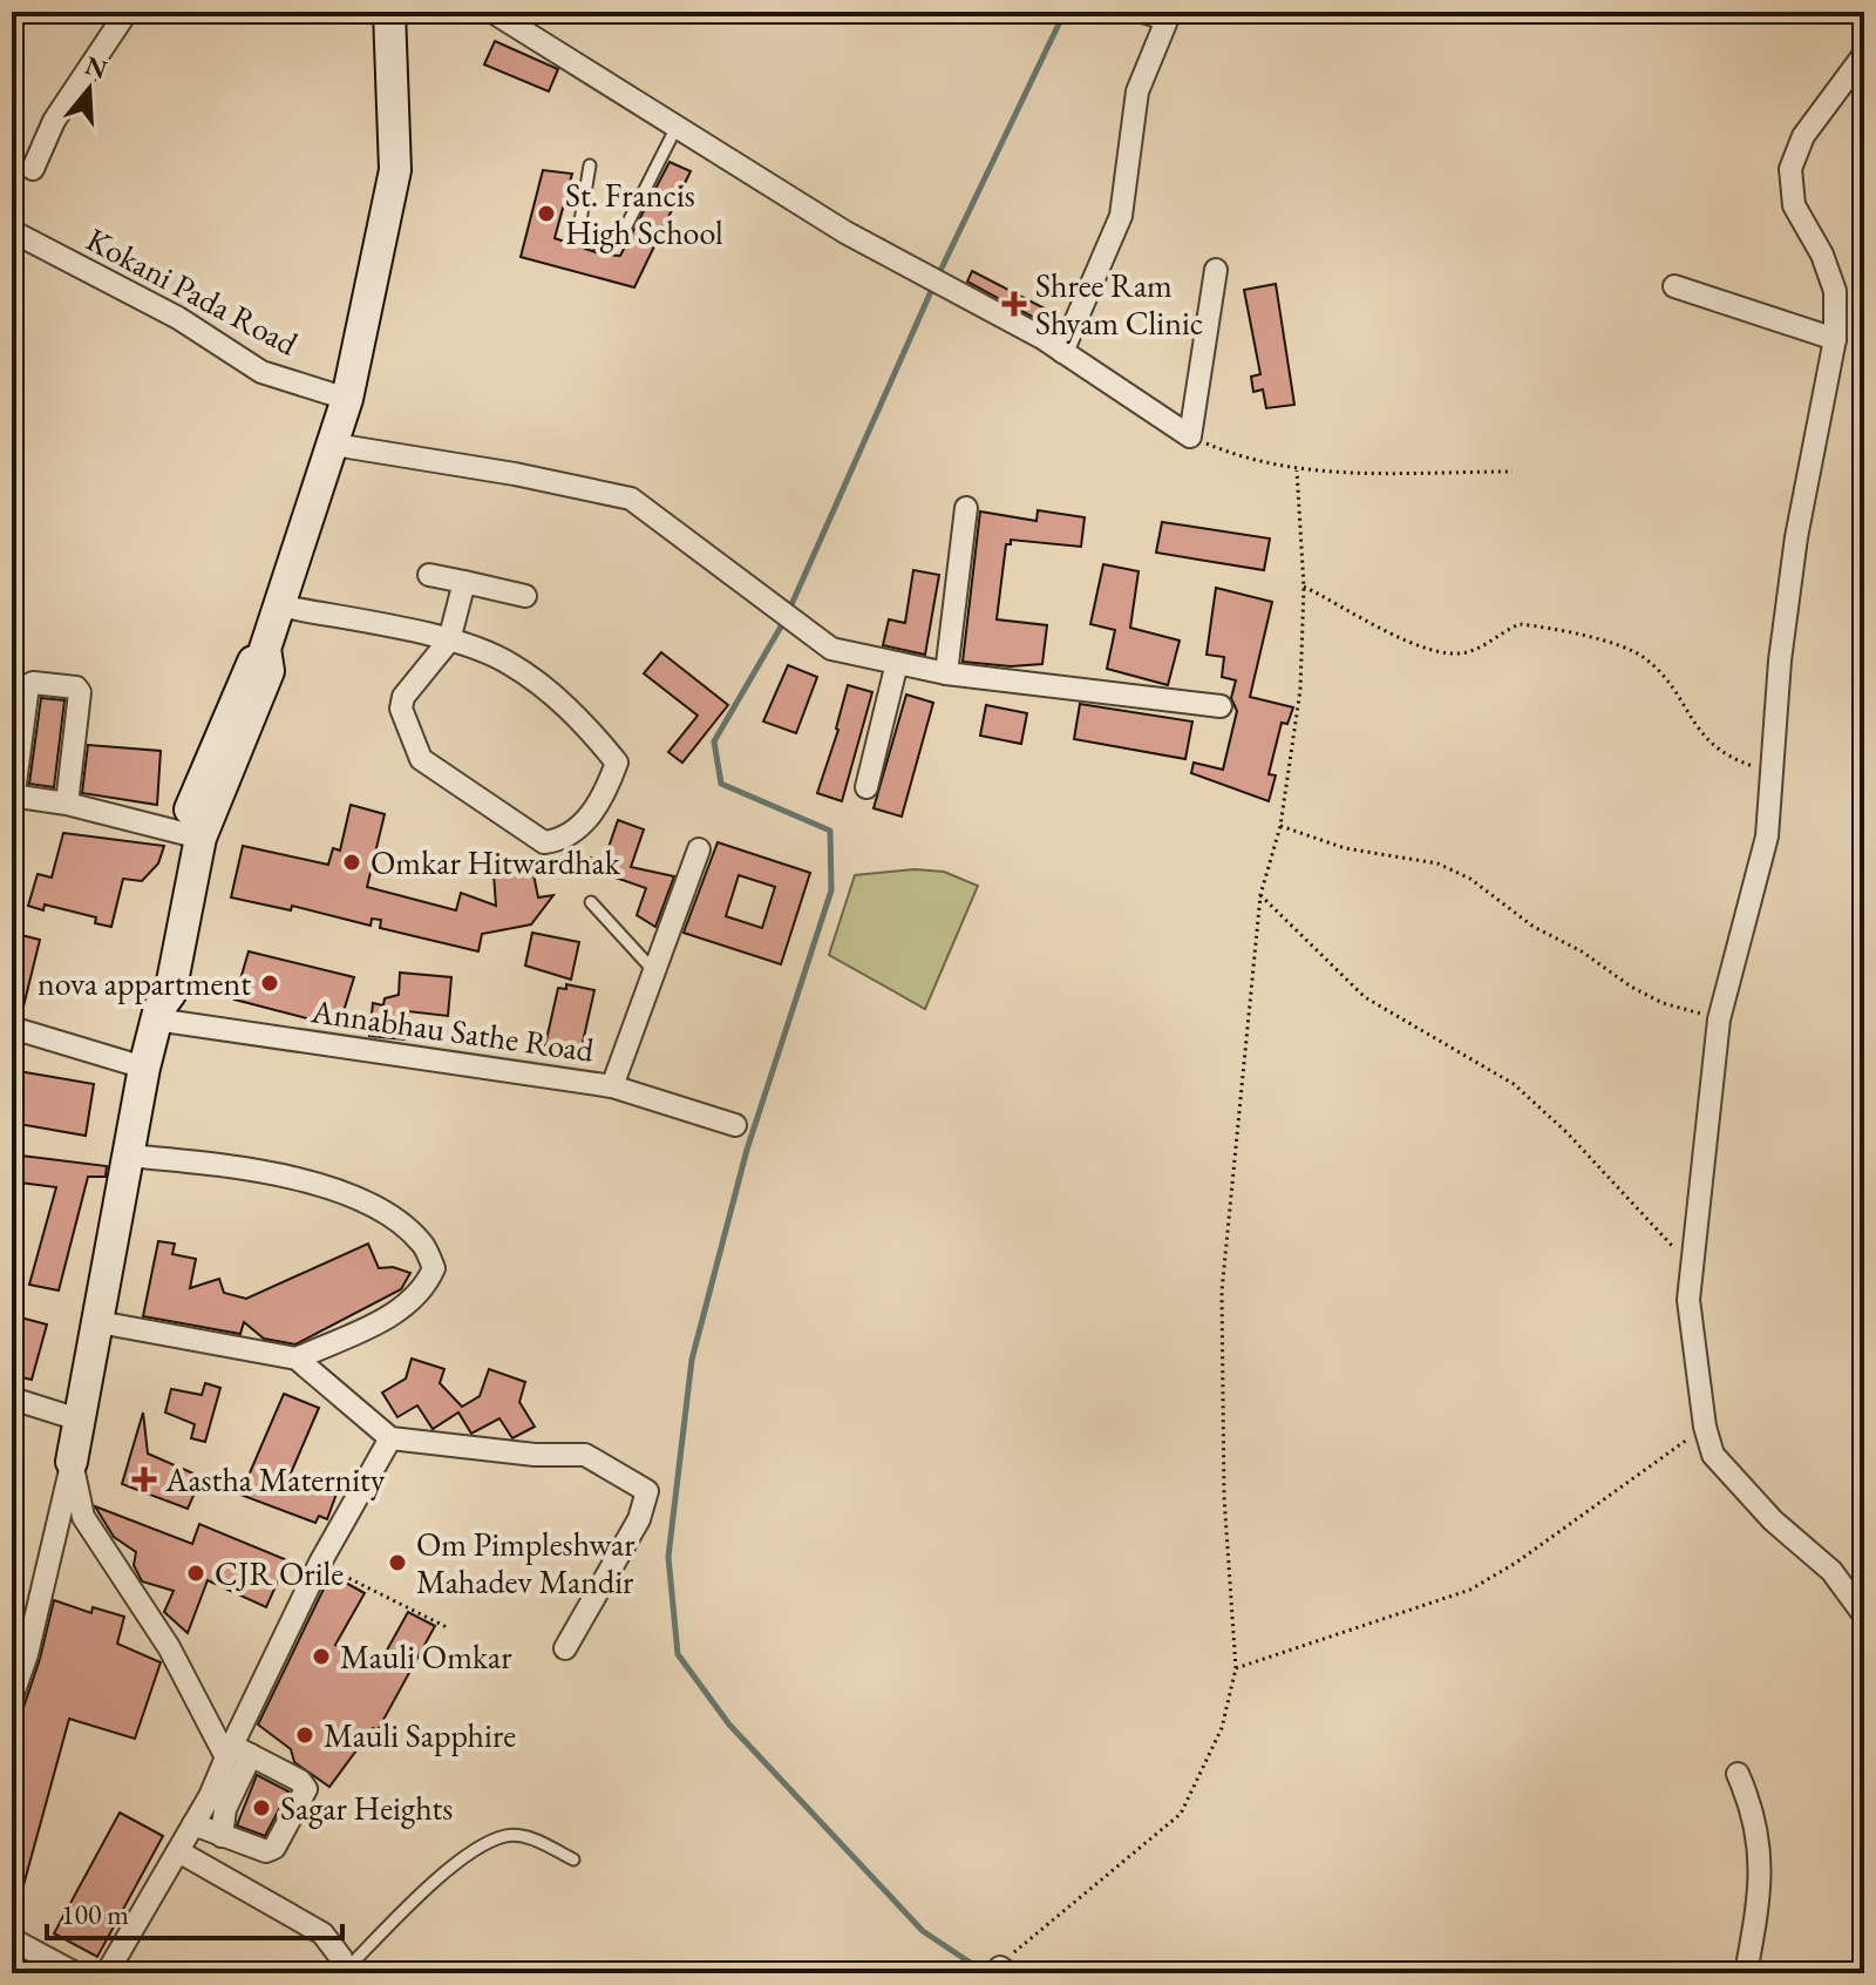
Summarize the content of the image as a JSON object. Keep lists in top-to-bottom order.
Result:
{
  "streets": {
    "street": ["Kokani Pada Road", "Annabhau Sathe Road"]
  },
  "places": {
    "other": [
      "St. Francis High School",
      "Omkar Hitwardhak",
      "nova appartment",
      "Om Pimpleshwar Mahadev Mandir",
      "CJR Orile",
      "Mauli Omkar",
      "Mauli Sapphire",
      "Sagar Heights"
    ],
    "health": ["Shree Ram Shyam Clinic", "Aastha Maternity"]
  },
  "scale_bar": "100 m",
  "north": "top"
}
